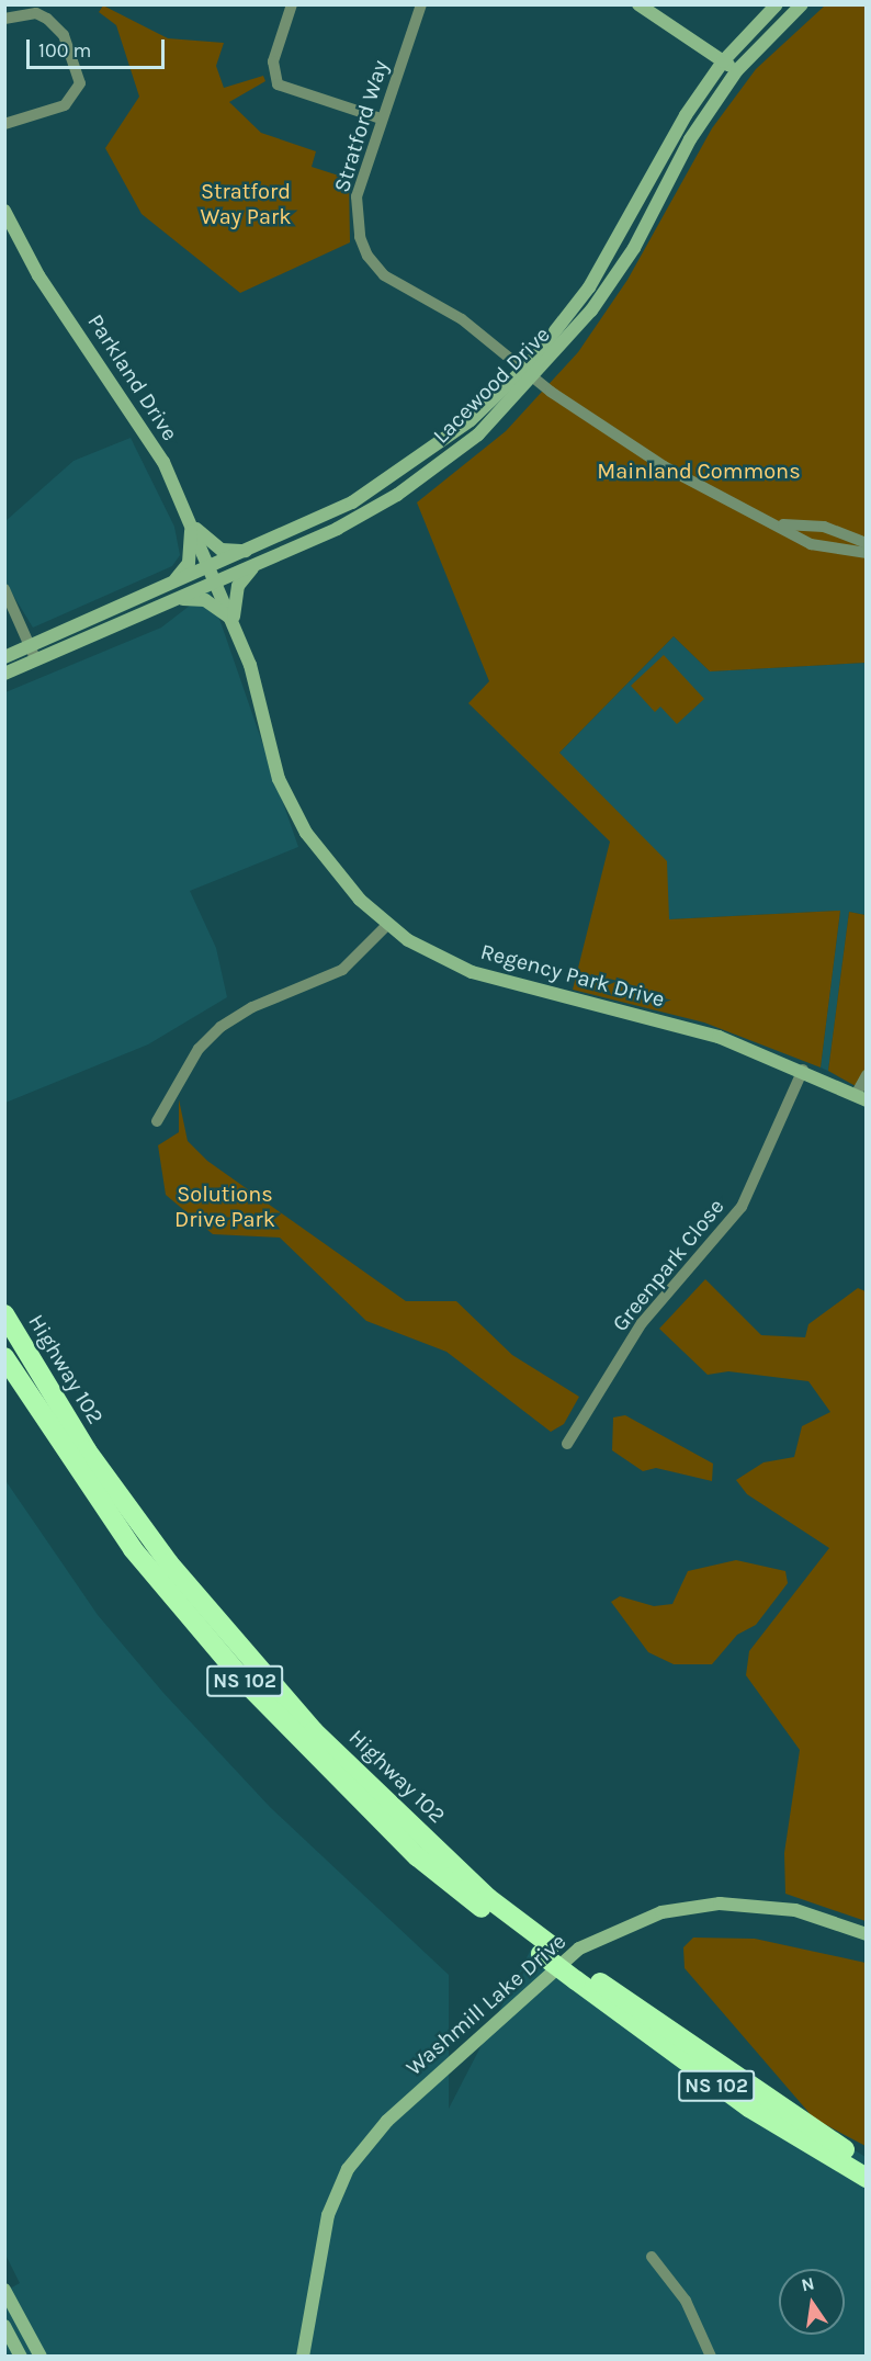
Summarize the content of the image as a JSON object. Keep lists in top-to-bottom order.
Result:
{
  "streets": {
    "highway": ["Highway 102", "NS 102"],
    "main road": [
      "Parkland Drive",
      "Lacewood Drive",
      "Regency Park Drive",
      "Washmill Lake Drive"
    ],
    "street": ["Stratford Way", "Greenpark Close"]
  },
  "crossings": [
    ["Stratford Way", "Lacewood Drive"],
    ["Parkland Drive", "Lacewood Drive"],
    ["Parkland Drive", "Regency Park Drive"],
    ["Lacewood Drive", "Regency Park Drive"],
    ["Regency Park Drive", "Greenpark Close"]
  ],
  "parks": ["Stratford Way Park", "Mainland Commons", "Solutions Drive Park"],
  "scale_bar": "100 m",
  "north": "top"
}
